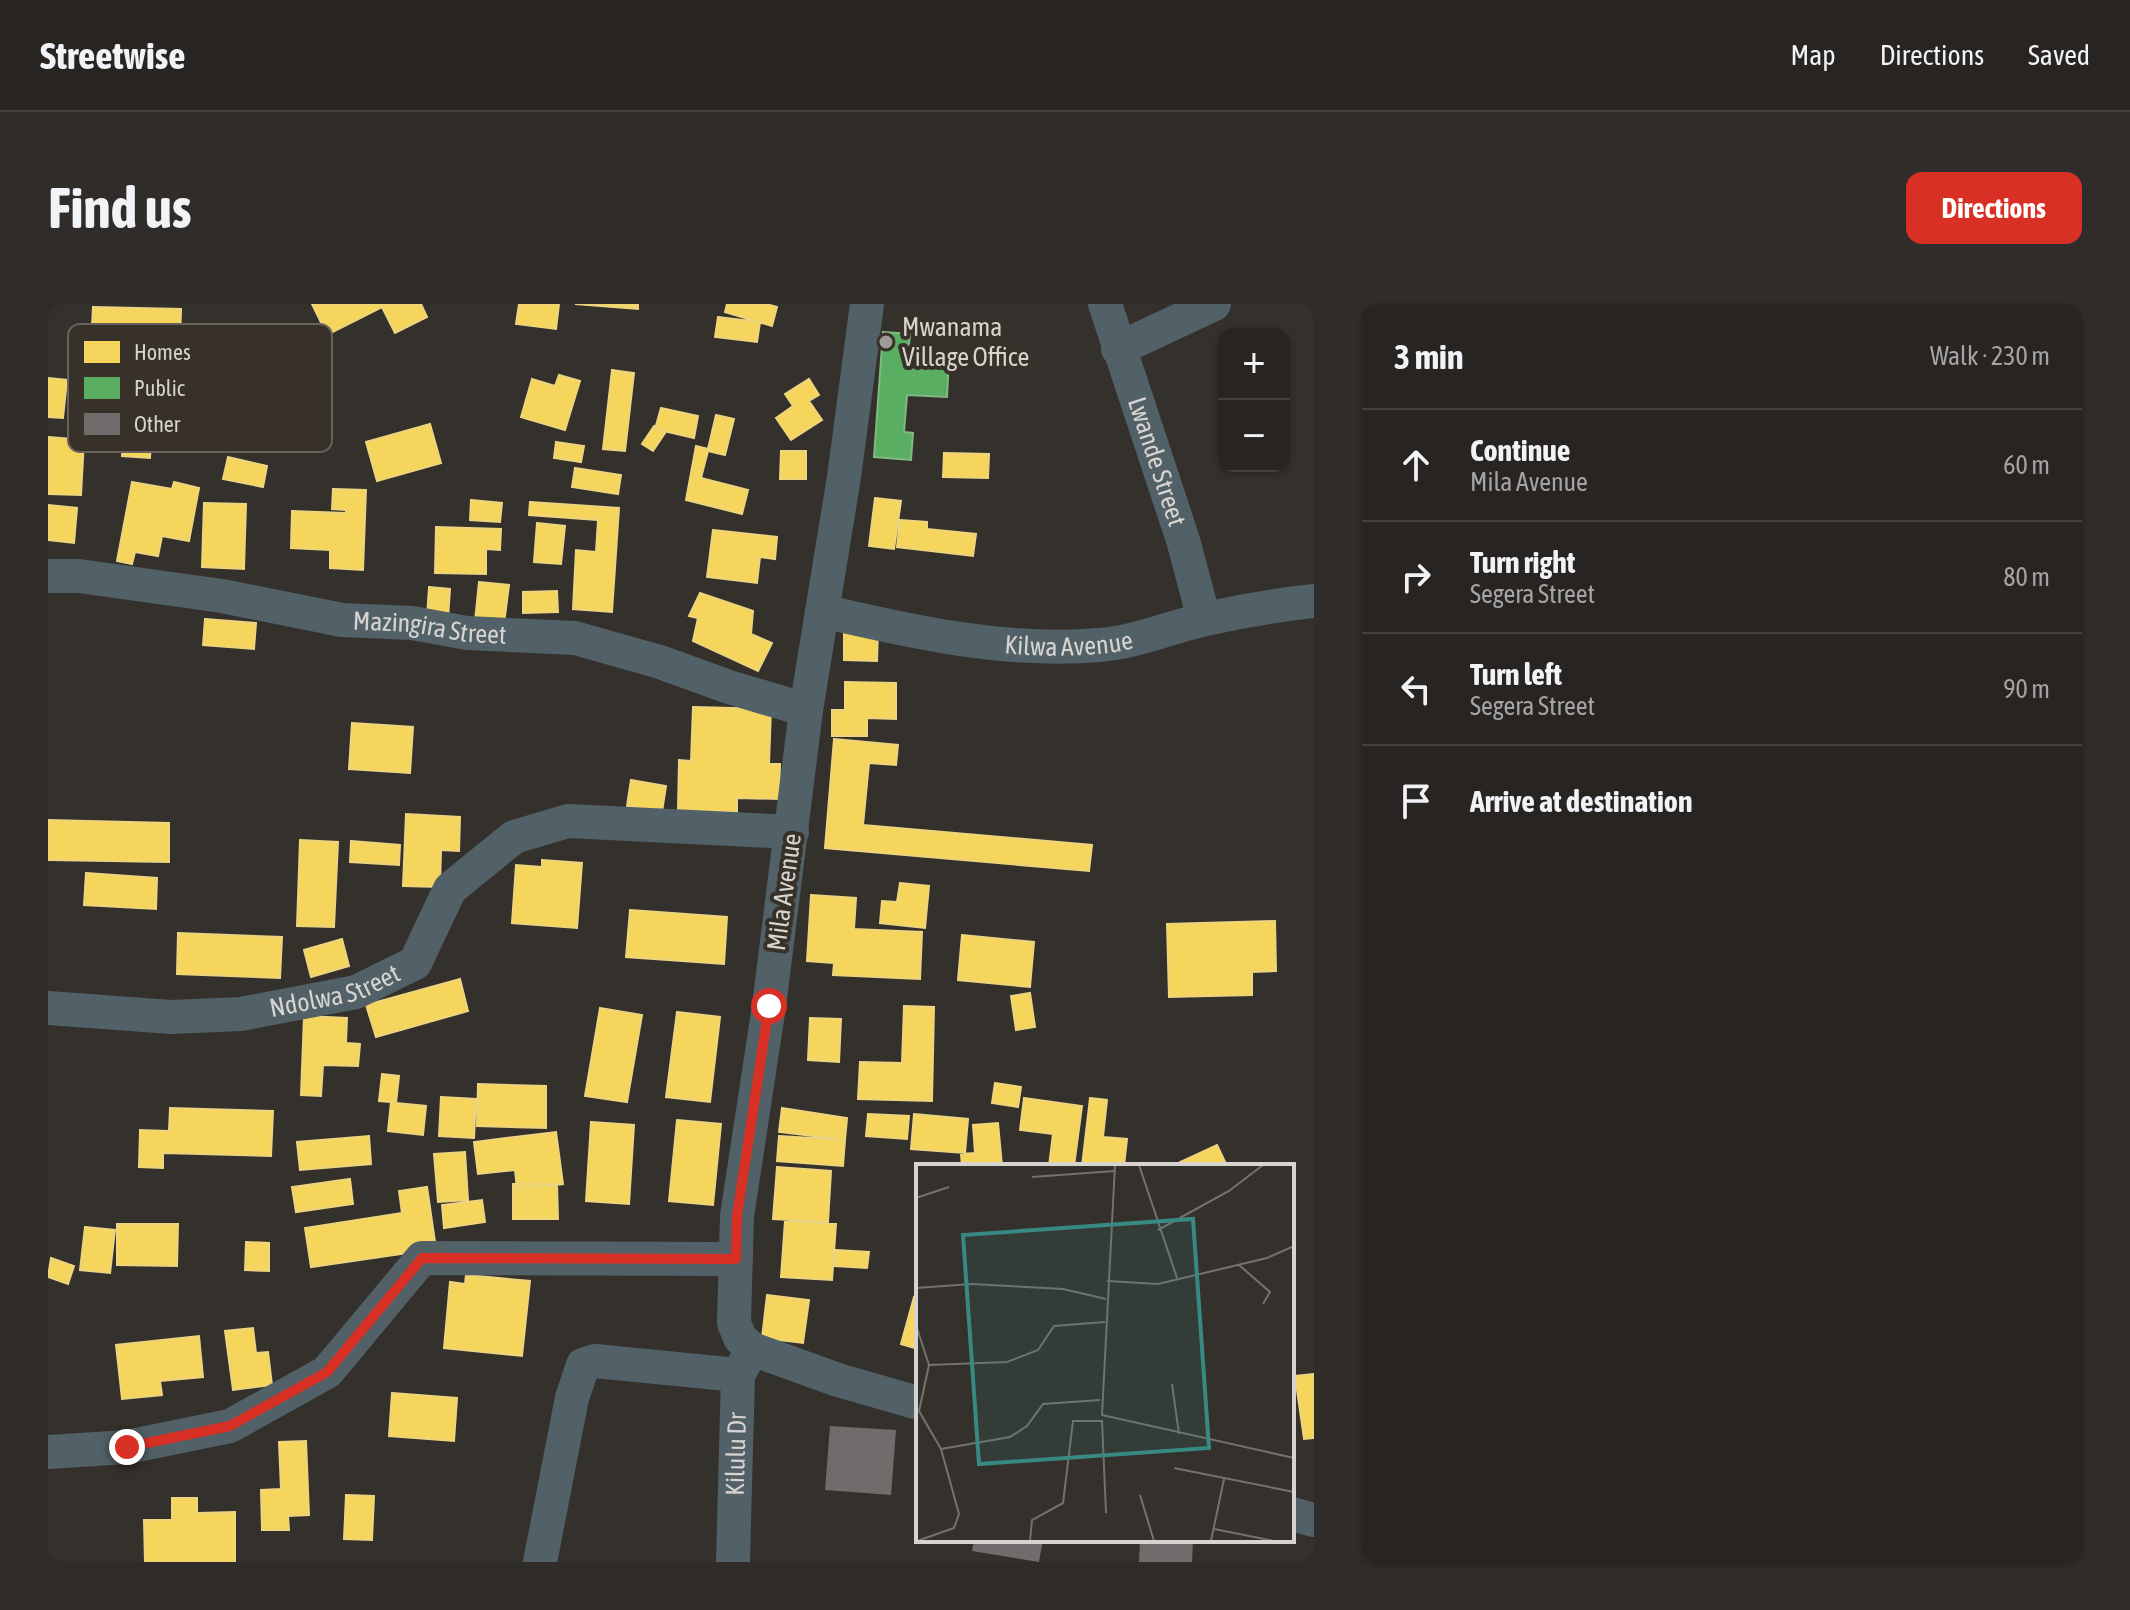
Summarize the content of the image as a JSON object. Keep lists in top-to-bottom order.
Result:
{
  "streets": {
    "street": [
      "Lwande Street",
      "Mazingira Street",
      "Kilwa Avenue",
      "Mila Avenue",
      "Ndolwa Street",
      "Kilulu Dr"
    ]
  },
  "crossings": [
    ["Lwande Street", "Kilwa Avenue"],
    ["Mazingira Street", "Mila Avenue"],
    ["Kilwa Avenue", "Mila Avenue"],
    ["Mila Avenue", "Ndolwa Street"],
    ["Mila Avenue", "Kilulu Dr"]
  ],
  "places": ["Mwanama Village Office"],
  "legend": ["Homes", "Public", "Other"],
  "page": {
    "header": "Streetwise",
    "nav": ["Map", "Directions", "Saved"],
    "buttons": "Directions",
    "title": "Find us",
    "heading": ["3 min", "Walk · 230 m"],
    "map_buttons": ["+", "−"],
    "list": [
      ["Continue", "Mila Avenue", "60 m"],
      ["Turn right", "Segera Street", "80 m"],
      ["Turn left", "Segera Street", "90 m"],
      "Arrive at destination"
    ]
  }
}
